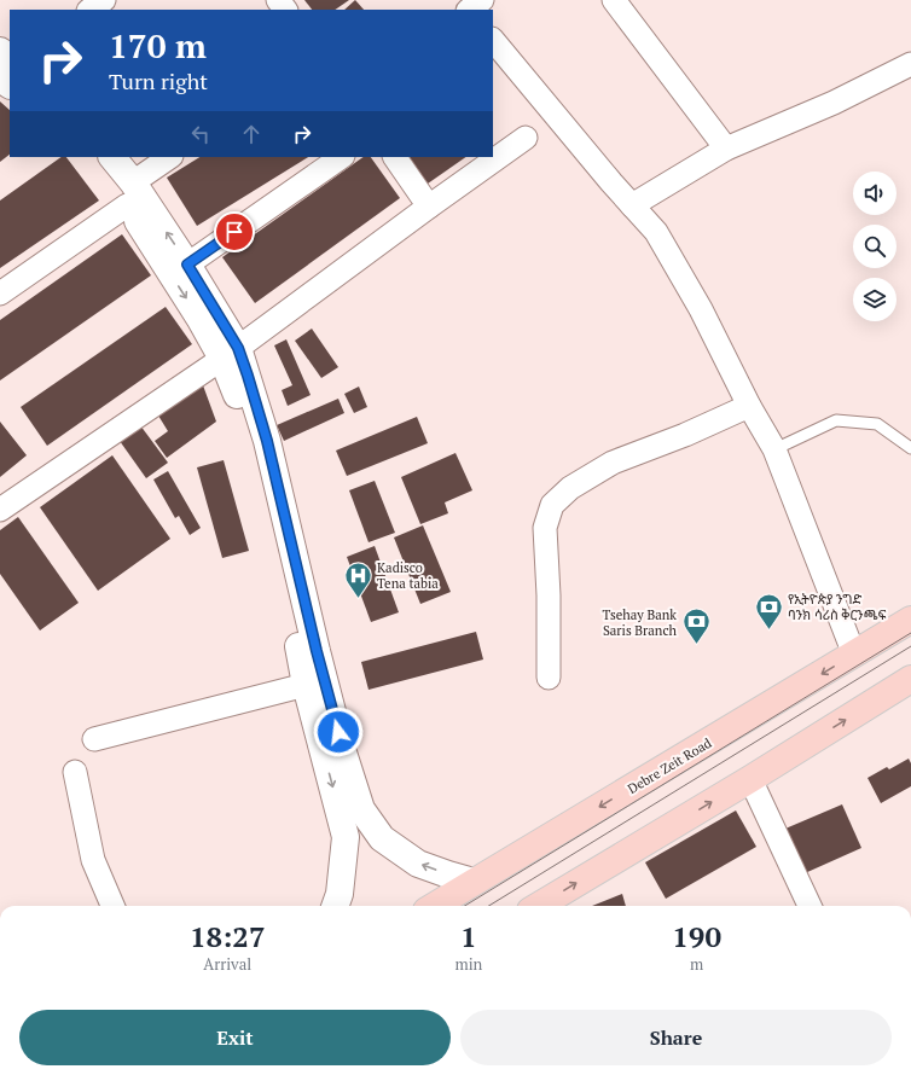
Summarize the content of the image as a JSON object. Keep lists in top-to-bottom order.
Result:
{
  "streets": {
    "main road": ["Debre Zeit Road"]
  },
  "places": {
    "hospital": ["Kadisco Tena tabia"],
    "bank": ["የኢትዮጵያ ንግድ ባንክ ሳሪስ ቅርንጫፍ", "Tsehay Bank Saris Branch"]
  },
  "page": {
    "turn": ["170 m", "Turn right"],
    "eta": [
      "18:27",
      "Arrival",
      "1",
      "min",
      "190",
      "m"
    ],
    "buttons": ["Exit", "Share"]
  }
}
